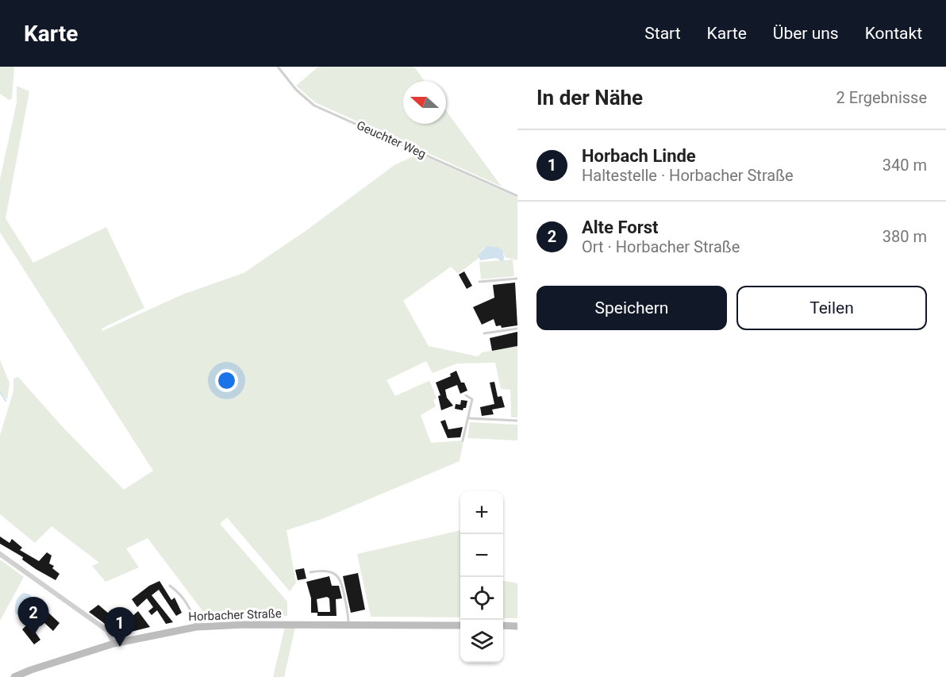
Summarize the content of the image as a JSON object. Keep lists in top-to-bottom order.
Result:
{
  "streets": {
    "main road": ["Horbacher Straße"],
    "lane": ["Geuchter Weg"]
  },
  "north": "left",
  "page": {
    "header": "Karte",
    "nav": [
      "Start",
      "Karte",
      "Über uns",
      "Kontakt"
    ],
    "heading": ["In der Nähe", "2 Ergebnisse"],
    "list": [
      {
        "mark": "1",
        "name": "Horbach Linde",
        "note": "Haltestelle · Horbacher Straße",
        "value": "340 m"
      },
      {
        "mark": "2",
        "name": "Alte Forst",
        "note": "Ort · Horbacher Straße",
        "value": "380 m"
      }
    ],
    "buttons": ["Speichern", "Teilen"],
    "map_buttons": ["+", "−"],
    "pins": ["2", "1"]
  }
}
